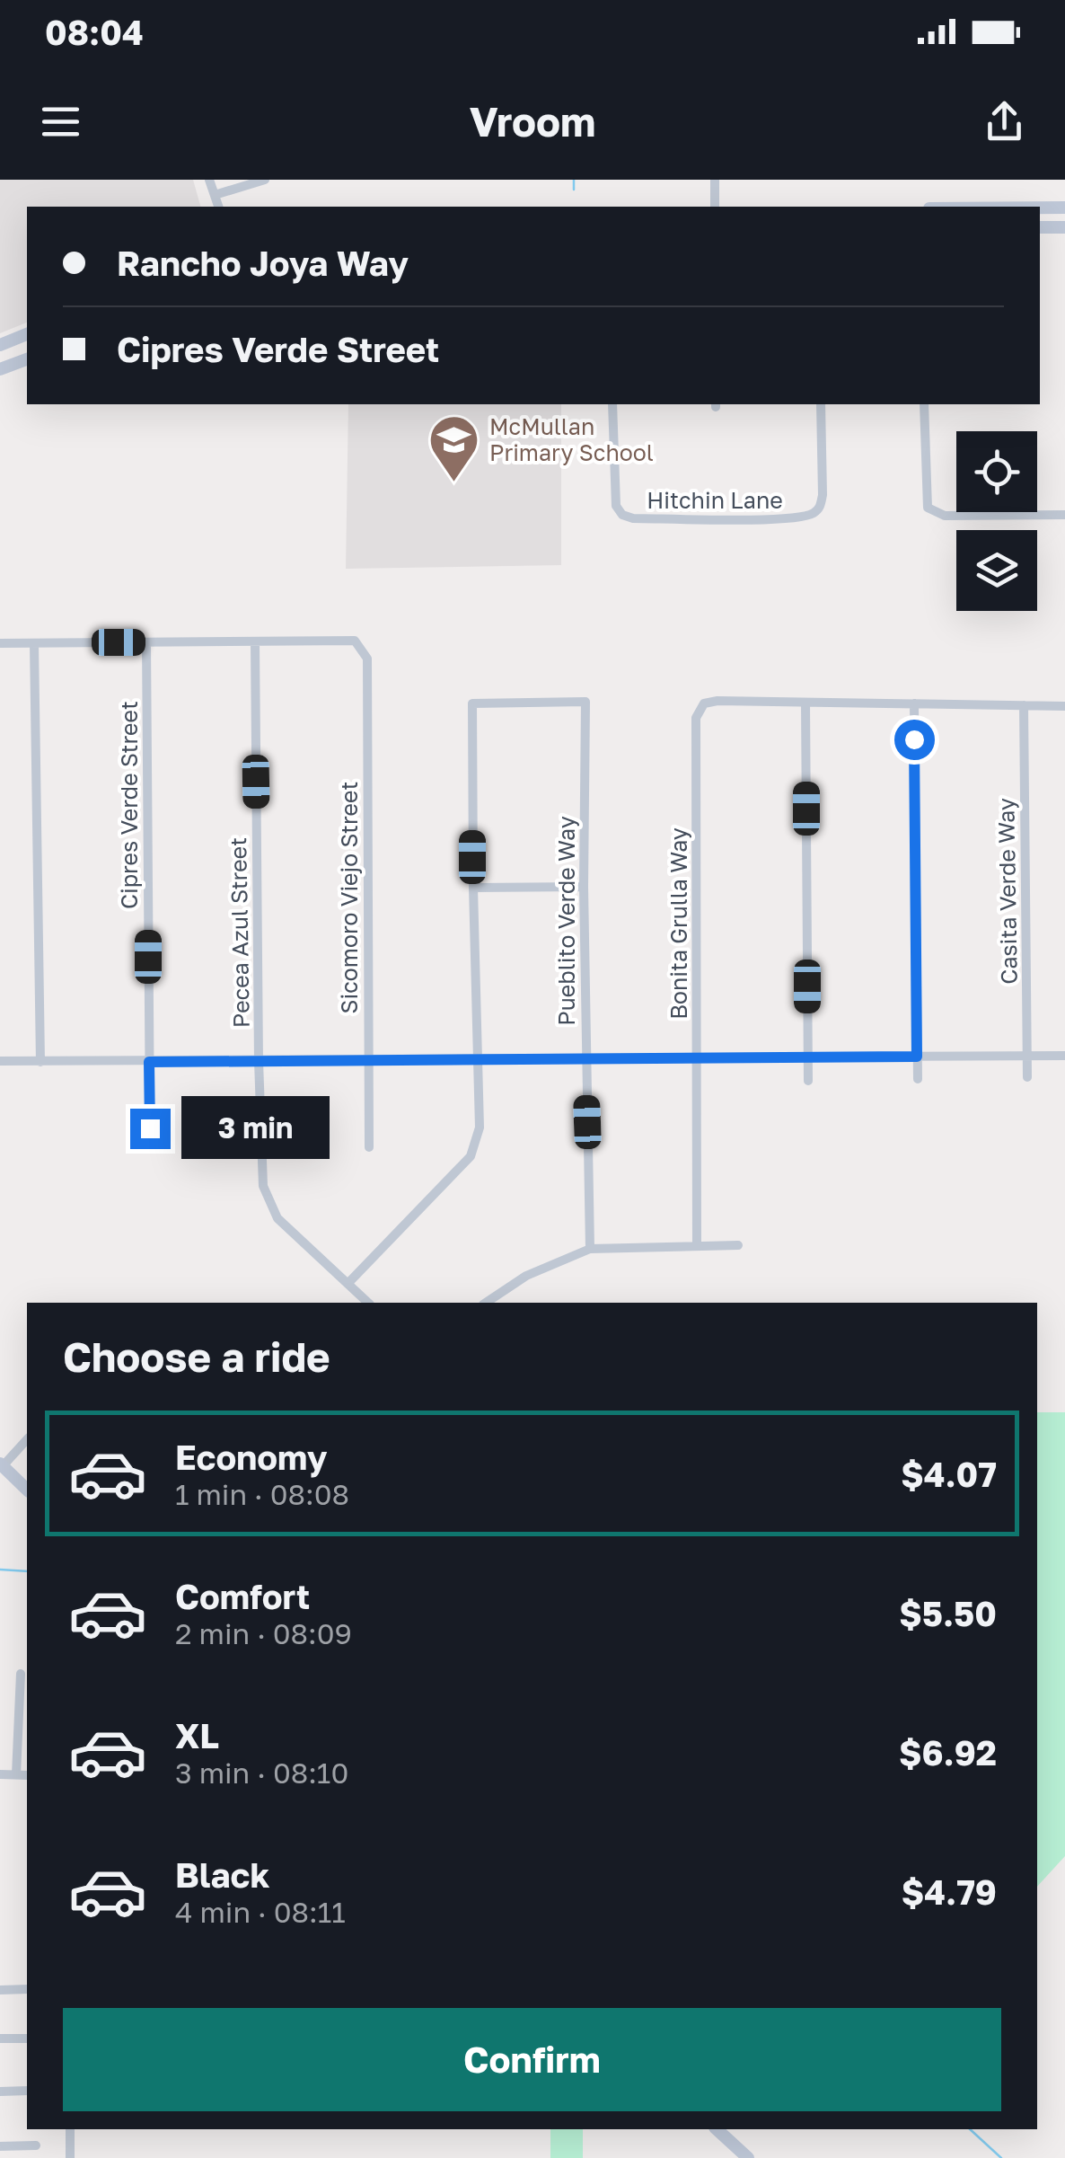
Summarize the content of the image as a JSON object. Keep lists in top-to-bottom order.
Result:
{
  "streets": {
    "street": [
      "Hitchin Lane",
      "Cipres Verde Street",
      "Casita Verde Way",
      "Sicomoro Viejo Street",
      "Pueblito Verde Way",
      "Bonita Grulla Way",
      "Pecea Azul Street"
    ]
  },
  "crossings": [
    ["Sicomoro Viejo Street", "Pecea Azul Street"]
  ],
  "places": {
    "school or university": ["McMullan Primary School"]
  },
  "page": {
    "status": "08:04",
    "header": "Vroom",
    "banner": ["Rancho Joya Way", "Cipres Verde Street"],
    "bubble": "3 min",
    "heading": "Choose a ride",
    "list": [
      {
        "name": "Economy",
        "note": "1 min · 08:08",
        "value": "$4.07"
      },
      {
        "name": "Comfort",
        "note": "2 min · 08:09",
        "value": "$5.50"
      },
      {
        "name": "XL",
        "note": "3 min · 08:10",
        "value": "$6.92"
      },
      {
        "name": "Black",
        "note": "4 min · 08:11",
        "value": "$4.79"
      }
    ],
    "buttons": "Confirm"
  }
}
